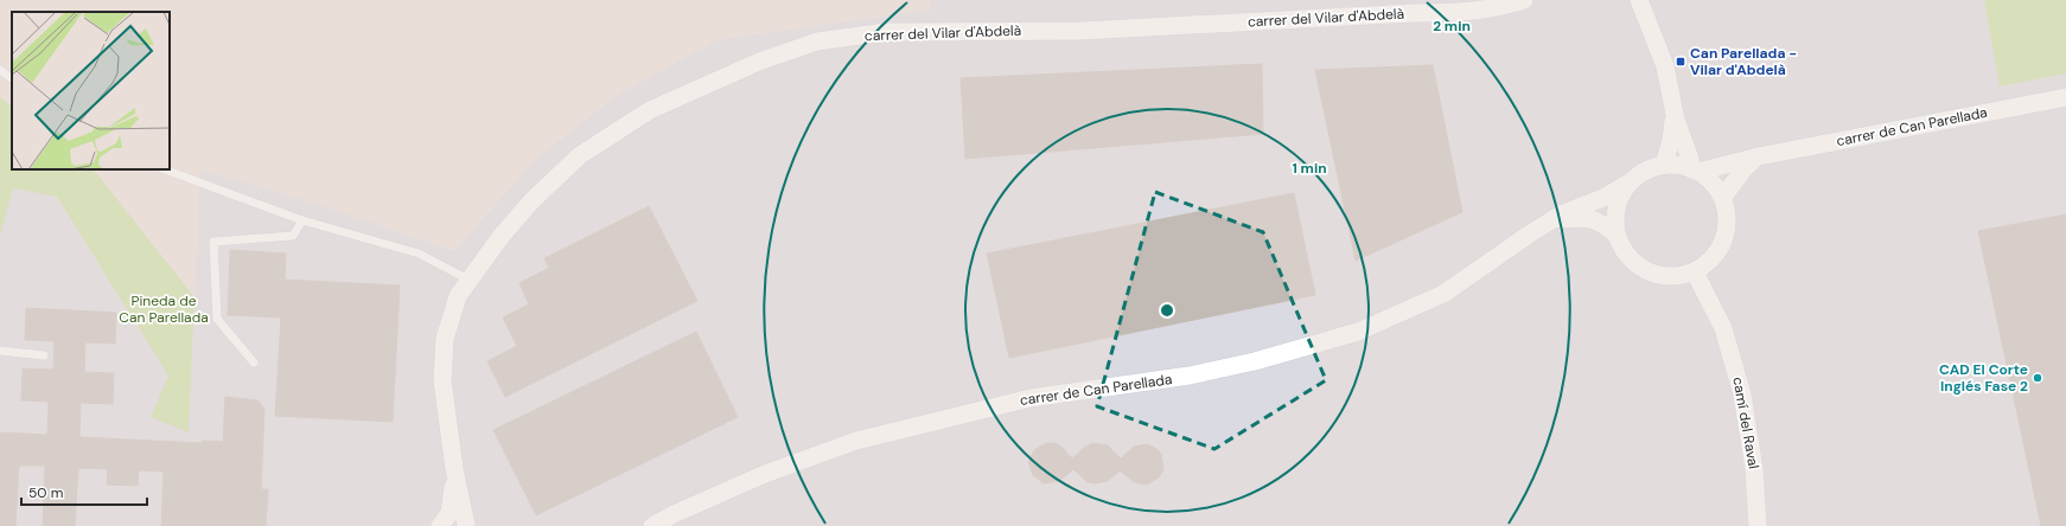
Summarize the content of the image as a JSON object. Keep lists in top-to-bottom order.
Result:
{
  "streets": {
    "street": ["carrer del Vilar d'Abdelà", "carrer de Can Parellada", "camí del Raval"]
  },
  "crossings": [
    ["carrer de Can Parellada", "camí del Raval"]
  ],
  "parks": ["Pineda de Can Parellada"],
  "places": {
    "transit": ["Can Parellada - Vilar d'Abdelà"],
    "other": ["CAD El Corte Inglés Fase 2"]
  },
  "scale_bar": "50 m",
  "rings": ["2 min", "1 min"]
}
